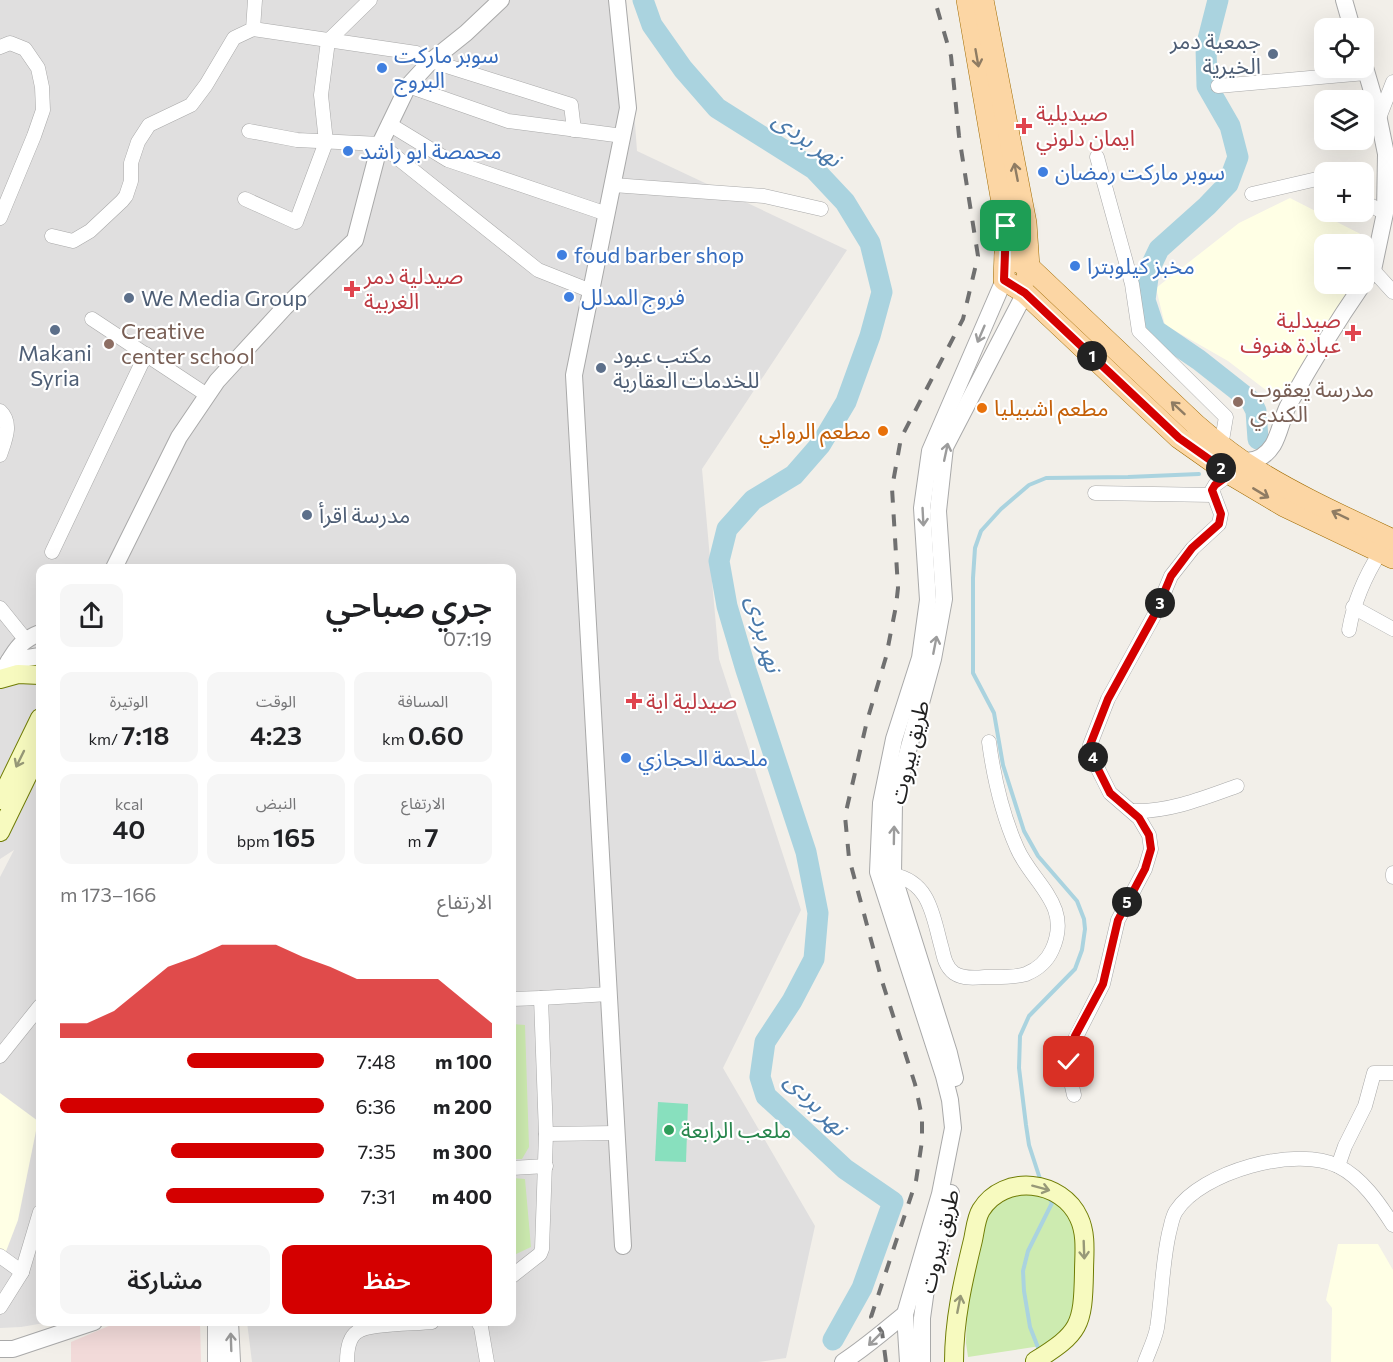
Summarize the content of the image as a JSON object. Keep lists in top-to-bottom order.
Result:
{
  "streets": {
    "street": ["طريق بيروت"]
  },
  "water": ["نهر بردى"],
  "places": {
    "other": [
      "جمعية دمر الخيرية",
      "سوبر ماركت البروج",
      "محمصة ابو راشد",
      "سوبر ماركت رمضان",
      "foud barber shop",
      "مخبز كيلوبترا",
      "فروج المدلل",
      "We Media Group",
      "Makani Syria",
      "Creative center school",
      "مكتب عبود للخدمات العقارية",
      "مدرسة يعقوب الكندي",
      "مطعم اشبيليا",
      "مطعم الروابي",
      "مدرسة اقرأ",
      "ملحمة الحجازي",
      "ملعب الرابعة"
    ],
    "health": [
      "صيديلية ايمان دلوني",
      "صيدلية دمر الغربية",
      "صيدلية عبادة هنوف",
      "صيدلية اية"
    ]
  },
  "page": {
    "map_buttons": ["+", "−"],
    "pins": [
      "1",
      "2",
      "3",
      "4",
      "5"
    ],
    "heading": ["جري صباحي", "07:19"],
    "stats": [
      ["المسافة", "0.60 km"],
      ["الوقت", "4:23"],
      ["الوتيرة", "7:18 /km"],
      ["الارتفاع", "7 m"],
      ["النبض", "165 bpm"],
      ["kcal", "40"]
    ],
    "chart": ["الارتفاع", "166–173 m"],
    "list": [
      {
        "name": "100 m",
        "note": "7:48"
      },
      {
        "name": "200 m",
        "note": "6:36"
      },
      {
        "name": "300 m",
        "note": "7:35"
      },
      {
        "name": "400 m",
        "note": "7:31"
      }
    ],
    "buttons": ["حفظ", "مشاركة"]
  }
}
